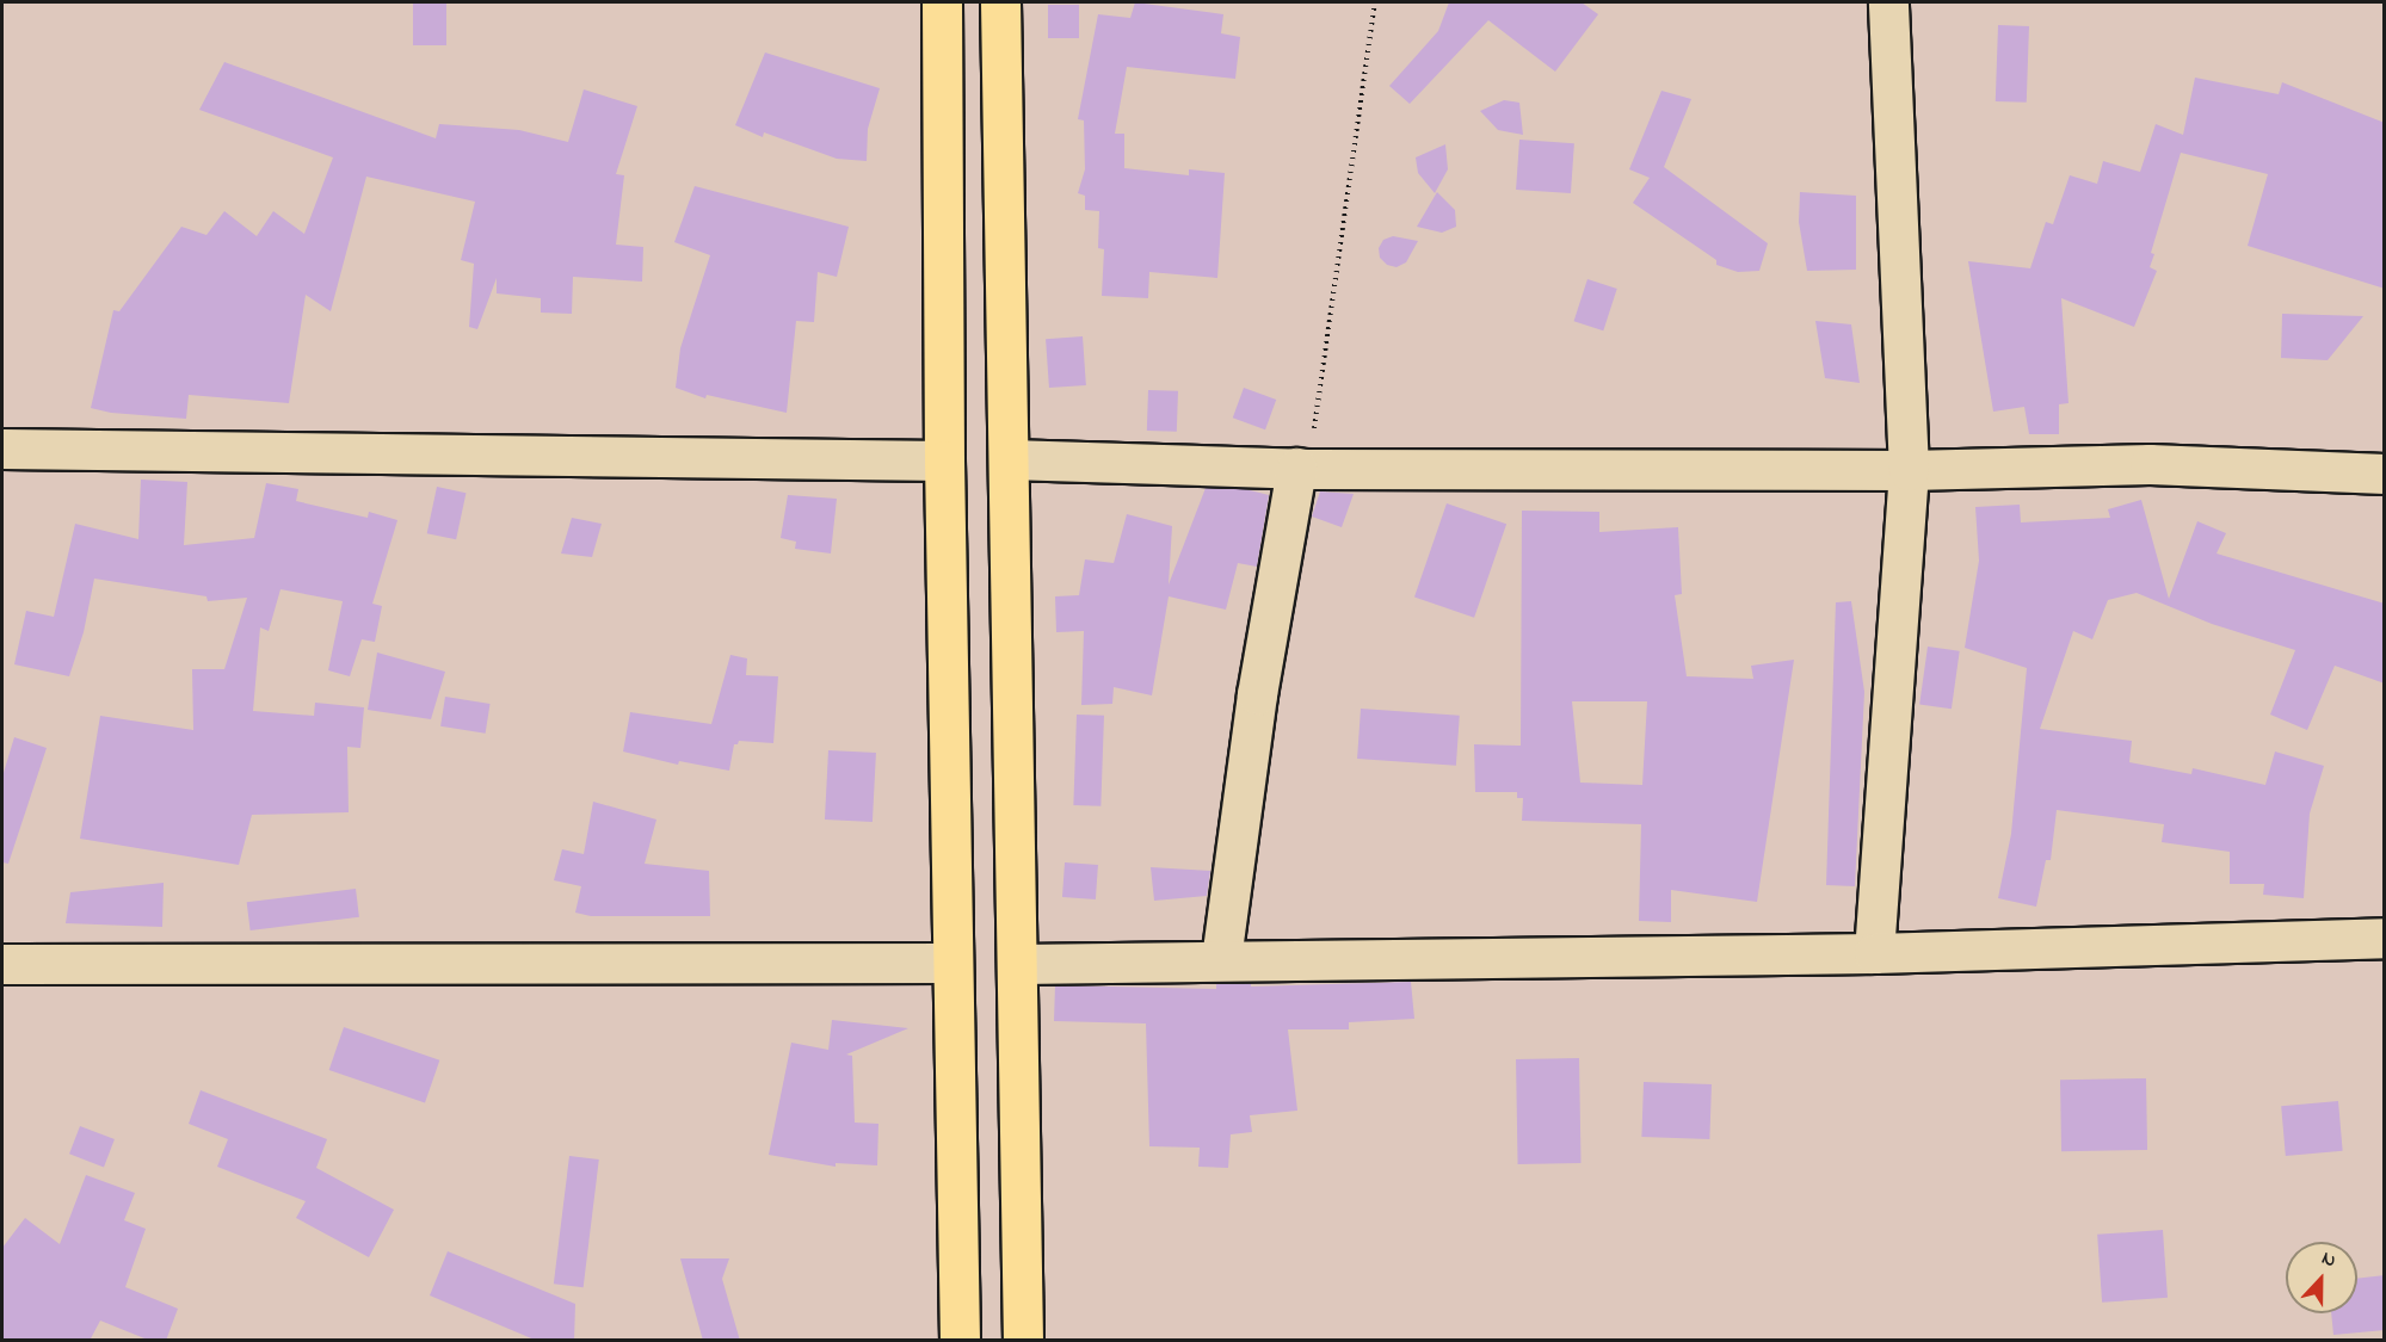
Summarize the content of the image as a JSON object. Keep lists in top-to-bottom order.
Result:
{
  "north": "top"
}
